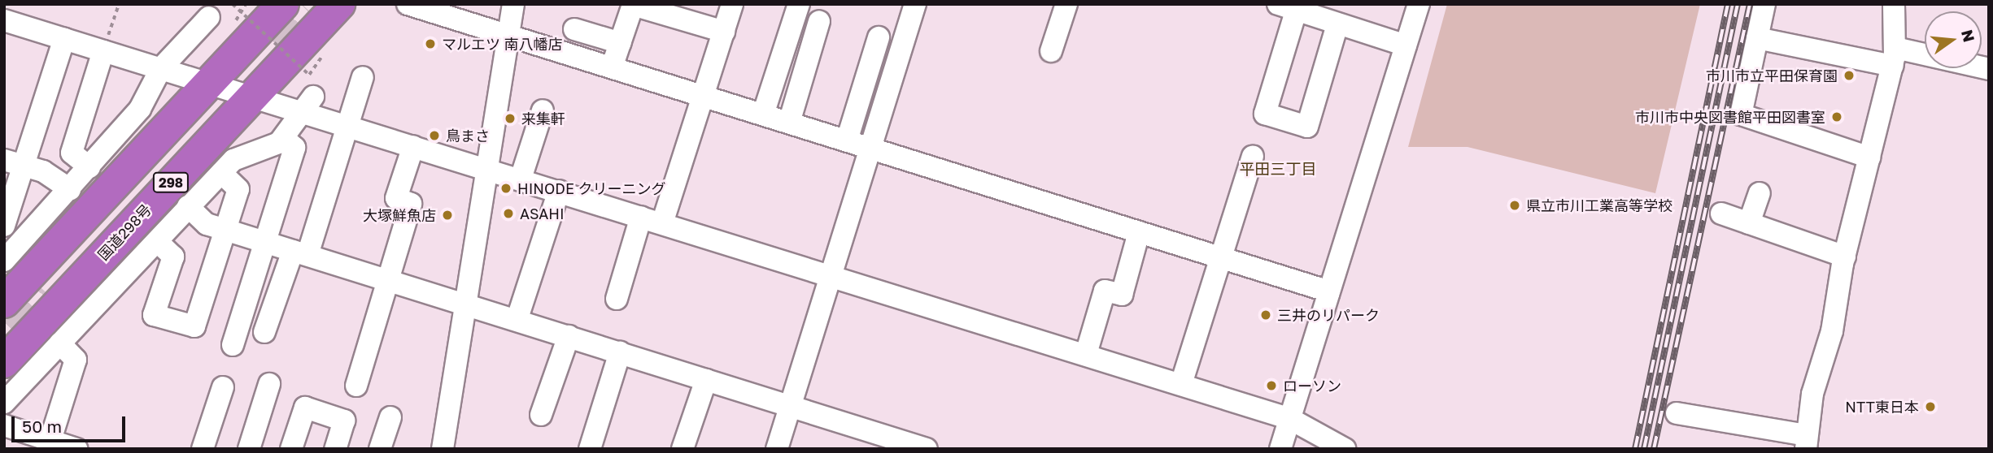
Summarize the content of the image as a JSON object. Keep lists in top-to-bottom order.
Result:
{
  "streets": {
    "highway": ["298", "国道298号"]
  },
  "districts": ["平田三丁目"],
  "places": [
    "マルエツ 南八幡店",
    "市川市立平田保育園",
    "市川市中央図書館平田図書室",
    "来集軒",
    "鳥まさ",
    "HINODE クリーニング",
    "県立市川工業高等学校",
    "ASAHI",
    "大塚鮮魚店",
    "三井のリパーク",
    "ローソン",
    "NTT東日本"
  ],
  "scale_bar": "50 m",
  "north": "right"
}
